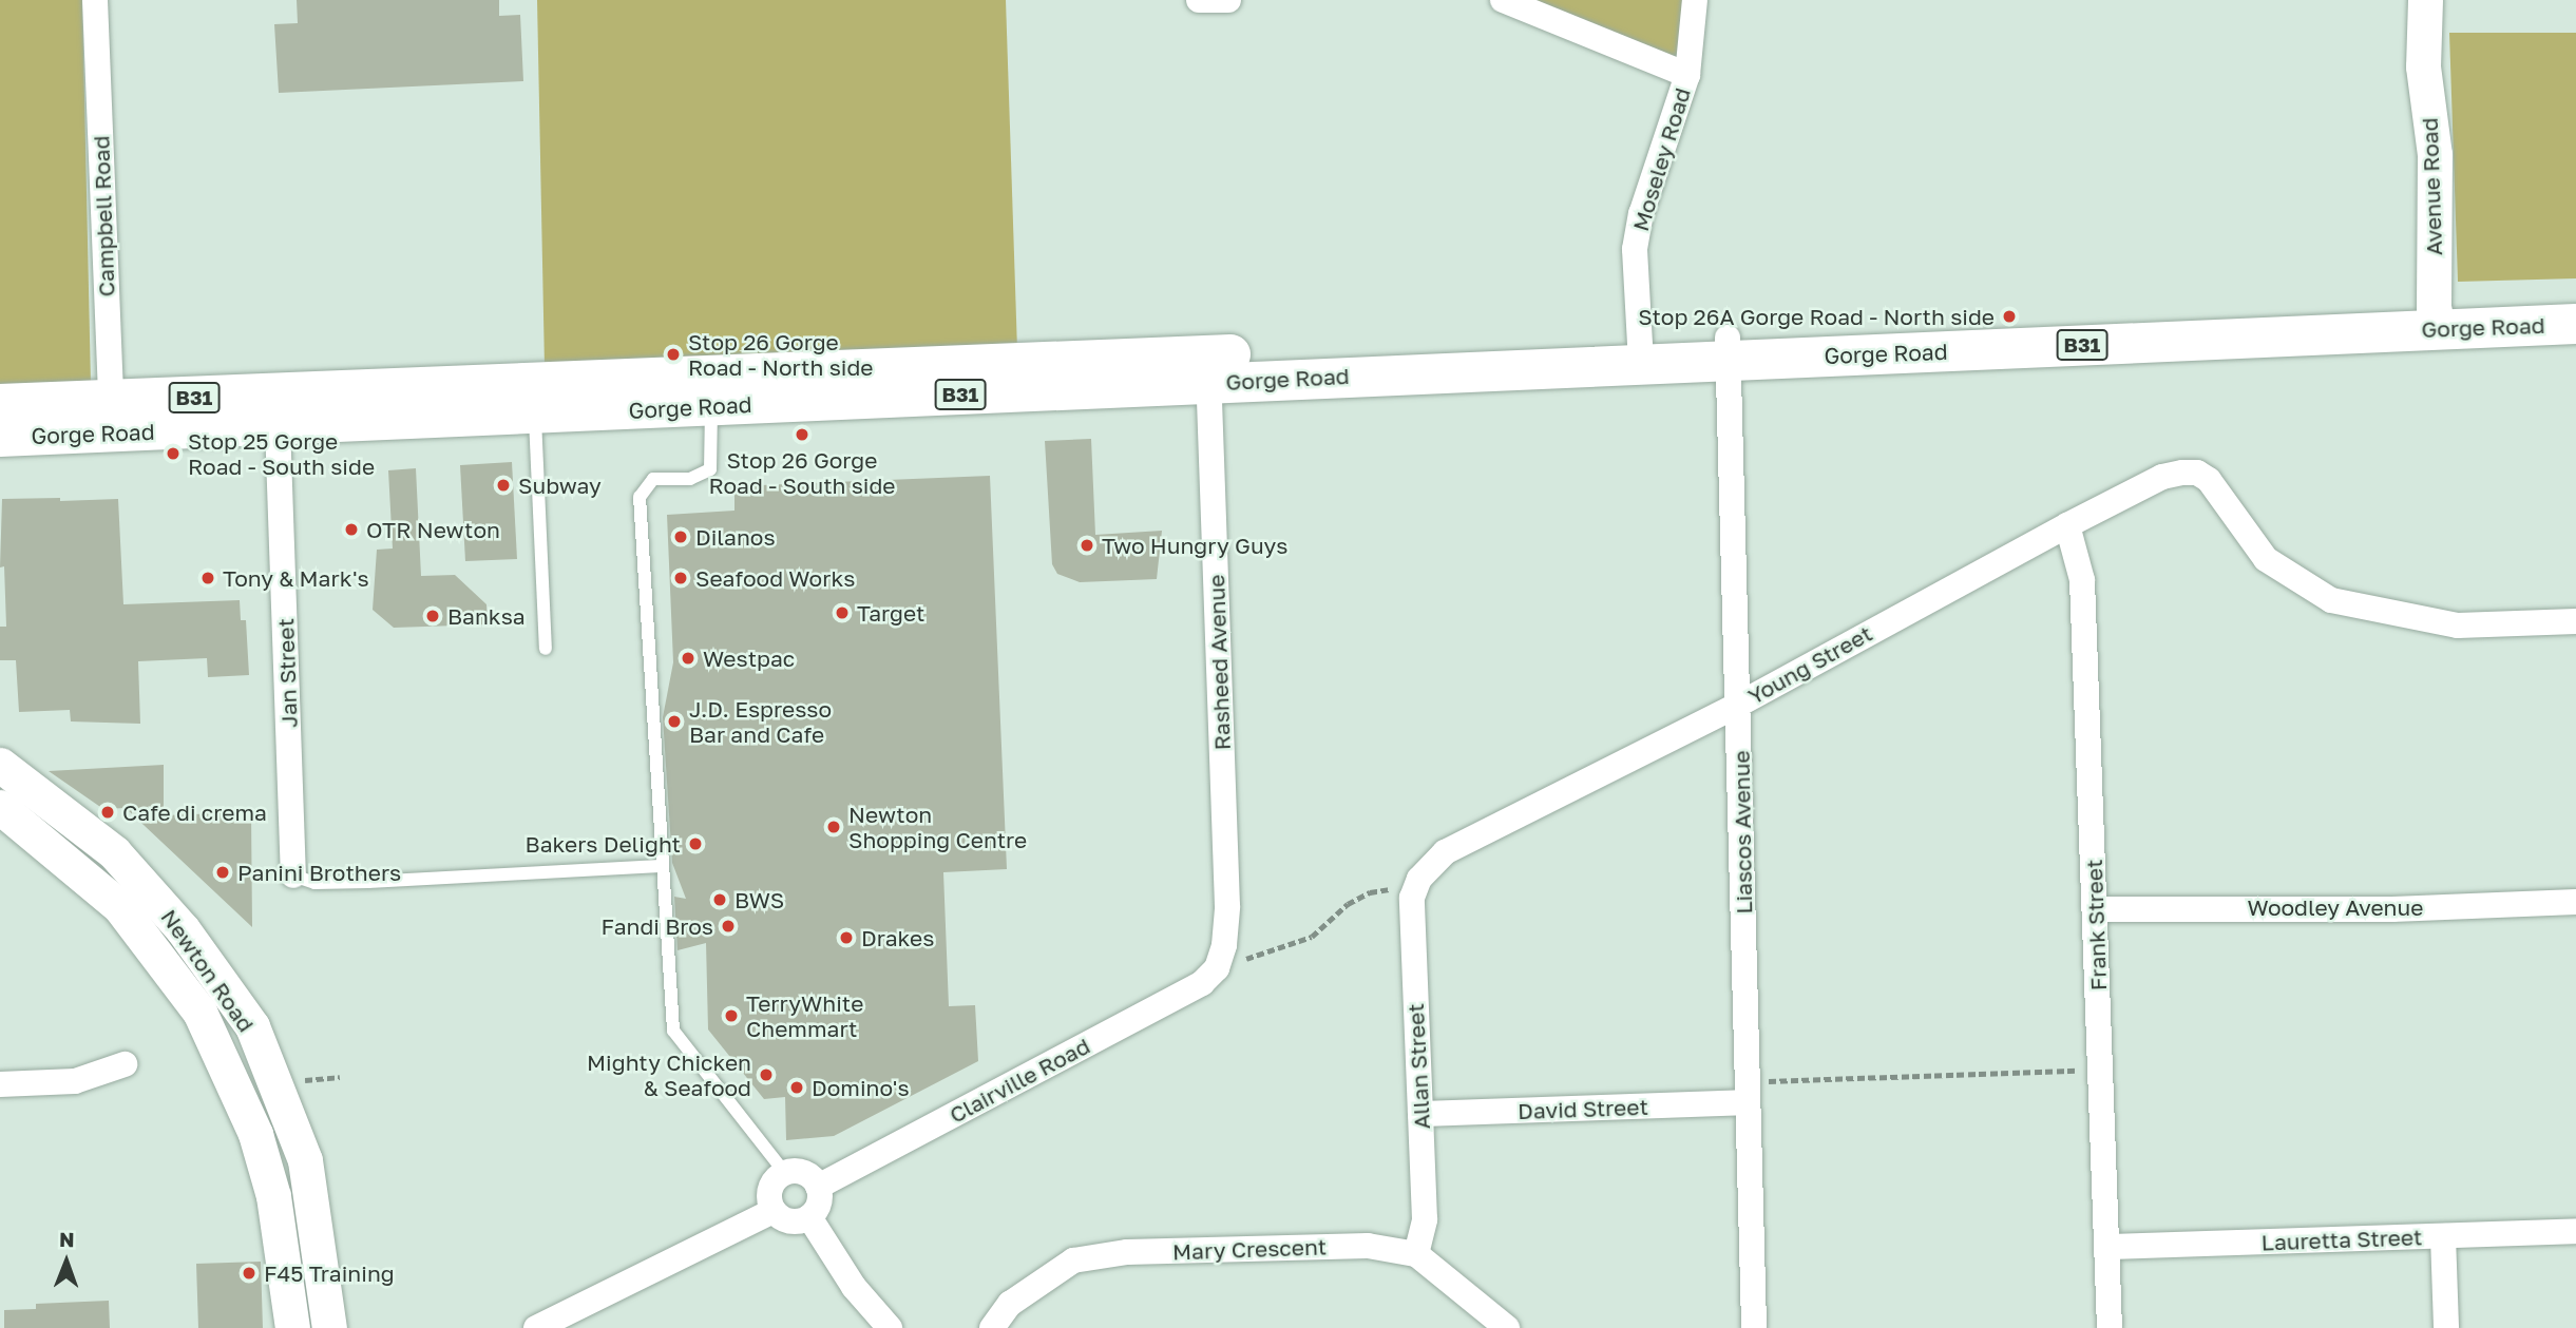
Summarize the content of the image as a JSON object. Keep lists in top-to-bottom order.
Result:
{
  "streets": {
    "main road": [
      "Avenue Road",
      "Gorge Road",
      "B31",
      "Newton Road"
    ],
    "street": [
      "Moseley Road",
      "Campbell Road",
      "Rasheed Avenue",
      "Young Street",
      "Jan Street",
      "Liascos Avenue",
      "Woodley Avenue",
      "Frank Street",
      "Allan Street",
      "Clairville Road",
      "David Street",
      "Lauretta Street",
      "Mary Crescent"
    ]
  },
  "crossings": [
    ["Moseley Road", "Gorge Road"],
    ["Avenue Road", "Gorge Road"],
    ["Campbell Road", "Gorge Road"],
    ["Gorge Road", "Rasheed Avenue"],
    ["Gorge Road", "Jan Street"],
    ["Gorge Road", "Liascos Avenue"],
    ["Rasheed Avenue", "Clairville Road"],
    ["Young Street", "Liascos Avenue"],
    ["Young Street", "Frank Street"],
    ["Young Street", "Allan Street"],
    ["Liascos Avenue", "David Street"],
    ["Woodley Avenue", "Frank Street"],
    ["Frank Street", "Lauretta Street"],
    ["Allan Street", "David Street"],
    ["Allan Street", "Mary Crescent"]
  ],
  "places": [
    "Stop 26A Gorge Road - North side",
    "Stop 26 Gorge Road - North side",
    "Stop 26 Gorge Road - South side",
    "Stop 25 Gorge Road - South side",
    "Subway",
    "OTR Newton",
    "Dilanos",
    "Two Hungry Guys",
    "Tony & Mark's",
    "Seafood Works",
    "Target",
    "Banksa",
    "Westpac",
    "J.D. Espresso Bar and Cafe",
    "Cafe di crema",
    "Newton Shopping Centre",
    "Bakers Delight",
    "Panini Brothers",
    "BWS",
    "Fandi Bros",
    "Drakes",
    "TerryWhite Chemmart",
    "Mighty Chicken & Seafood",
    "Domino's",
    "F45 Training"
  ],
  "north": "top"
}
